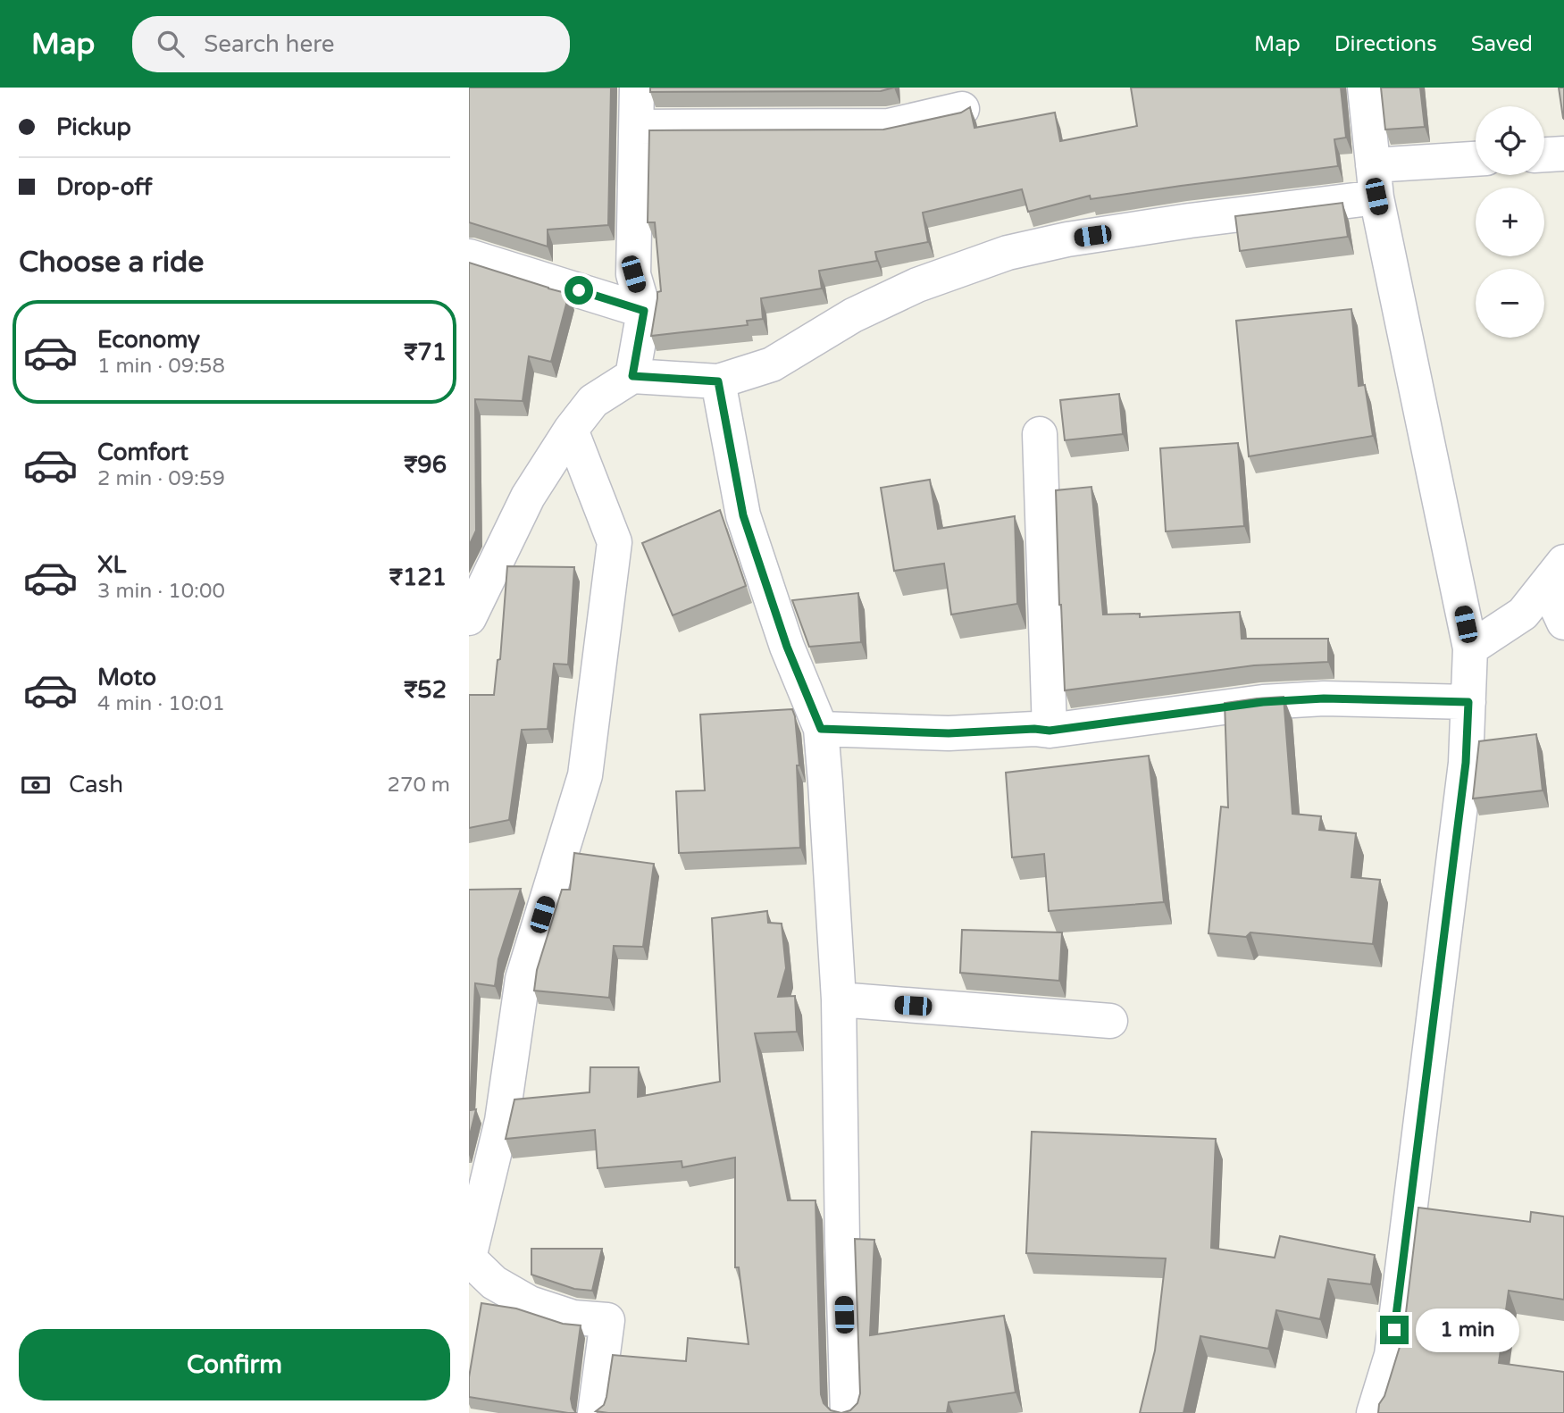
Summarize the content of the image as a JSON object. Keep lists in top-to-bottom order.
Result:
{
  "page": {
    "header": "Map",
    "search": "Search here",
    "nav": ["Map", "Directions", "Saved"],
    "banner": ["Pickup", "Drop-off"],
    "map_buttons": ["+", "−"],
    "heading": "Choose a ride",
    "list": [
      {
        "name": "Economy",
        "note": "1 min · 09:58",
        "value": "₹71"
      },
      {
        "name": "Comfort",
        "note": "2 min · 09:59",
        "value": "₹96"
      },
      {
        "name": "XL",
        "note": "3 min · 10:00",
        "value": "₹121"
      },
      {
        "name": "Moto",
        "note": "4 min · 10:01",
        "value": "₹52"
      }
    ],
    "pay": ["Cash", "270 m"],
    "bubble": "1 min",
    "buttons": "Confirm"
  }
}
